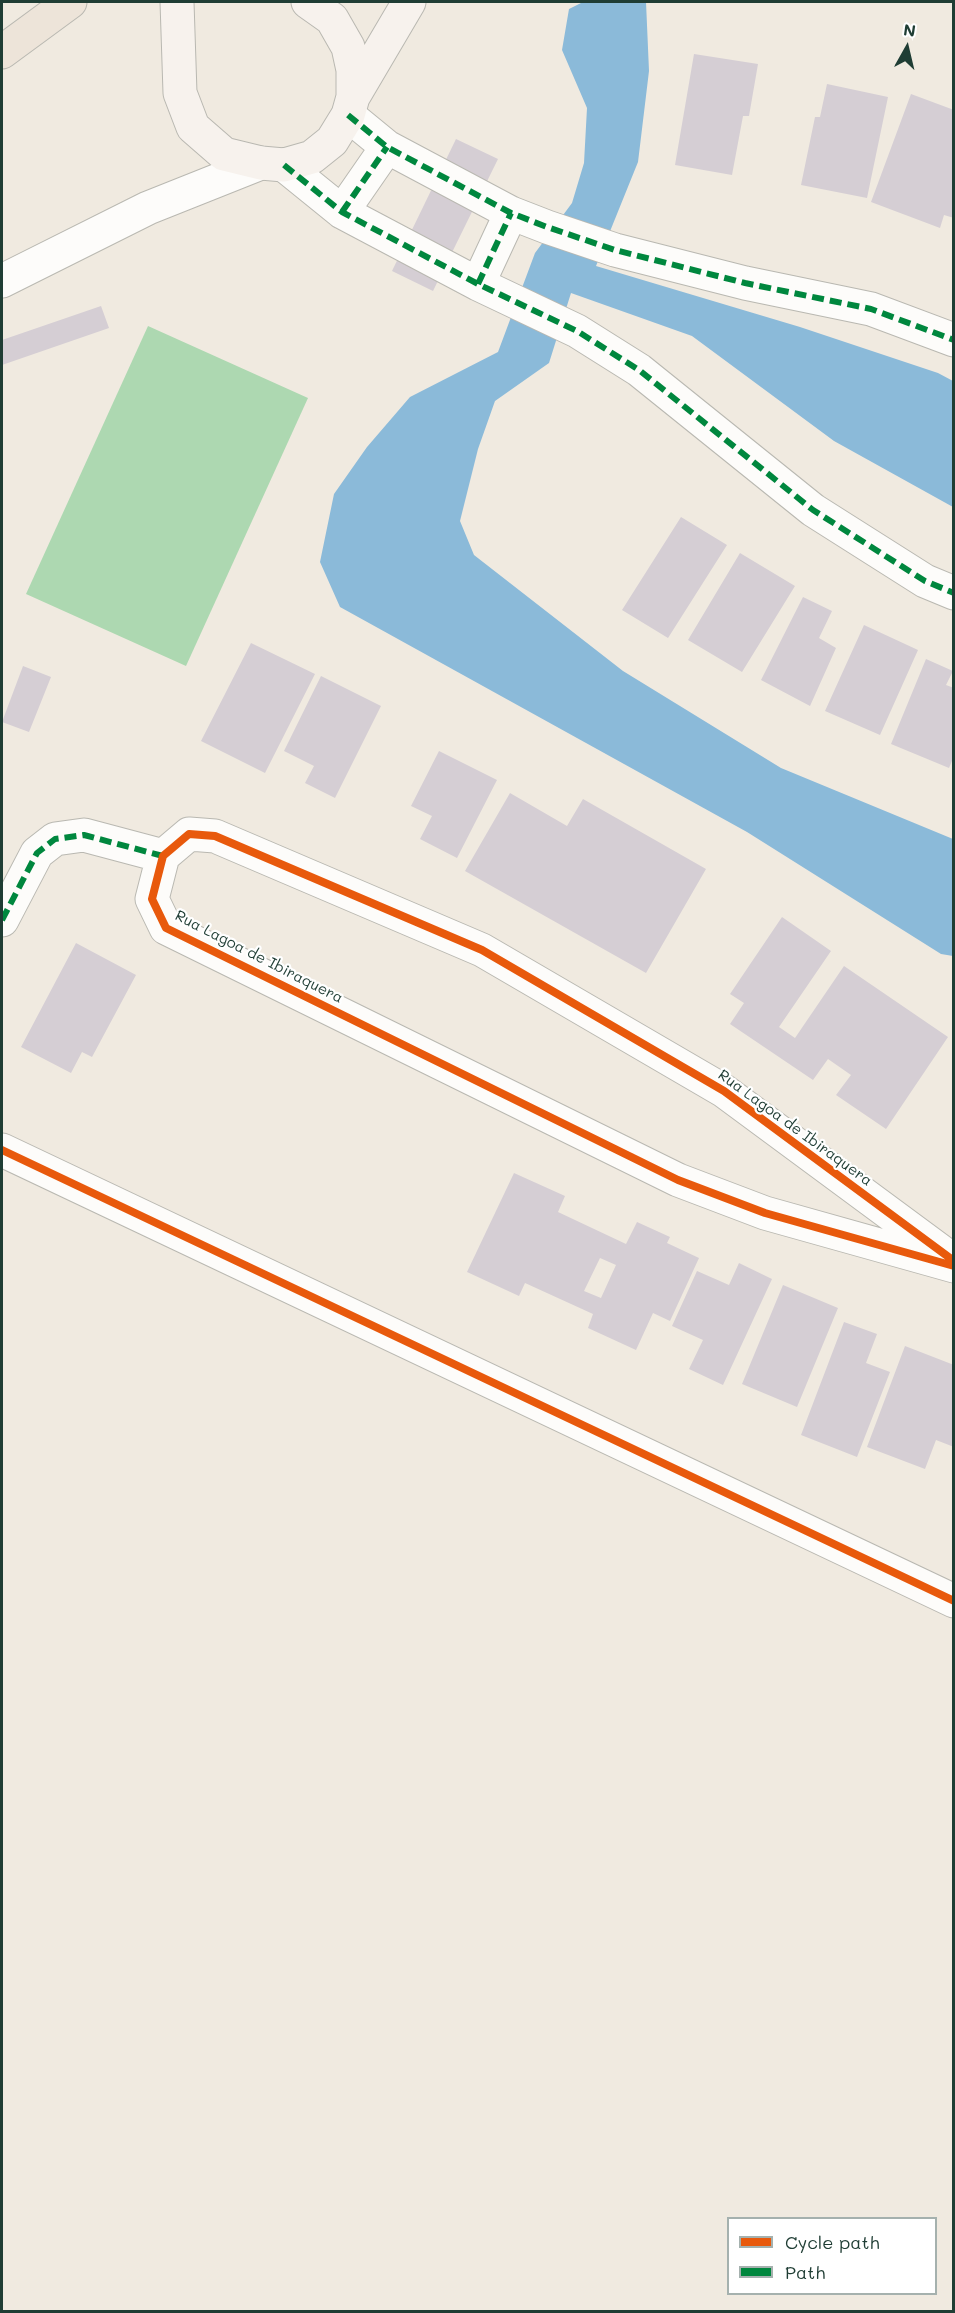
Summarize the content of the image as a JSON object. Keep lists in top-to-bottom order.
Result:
{
  "streets": {
    "street": ["Rua Lagoa de Ibiraquera"]
  },
  "legend": ["Cycle path", "Path"],
  "north": "top"
}
